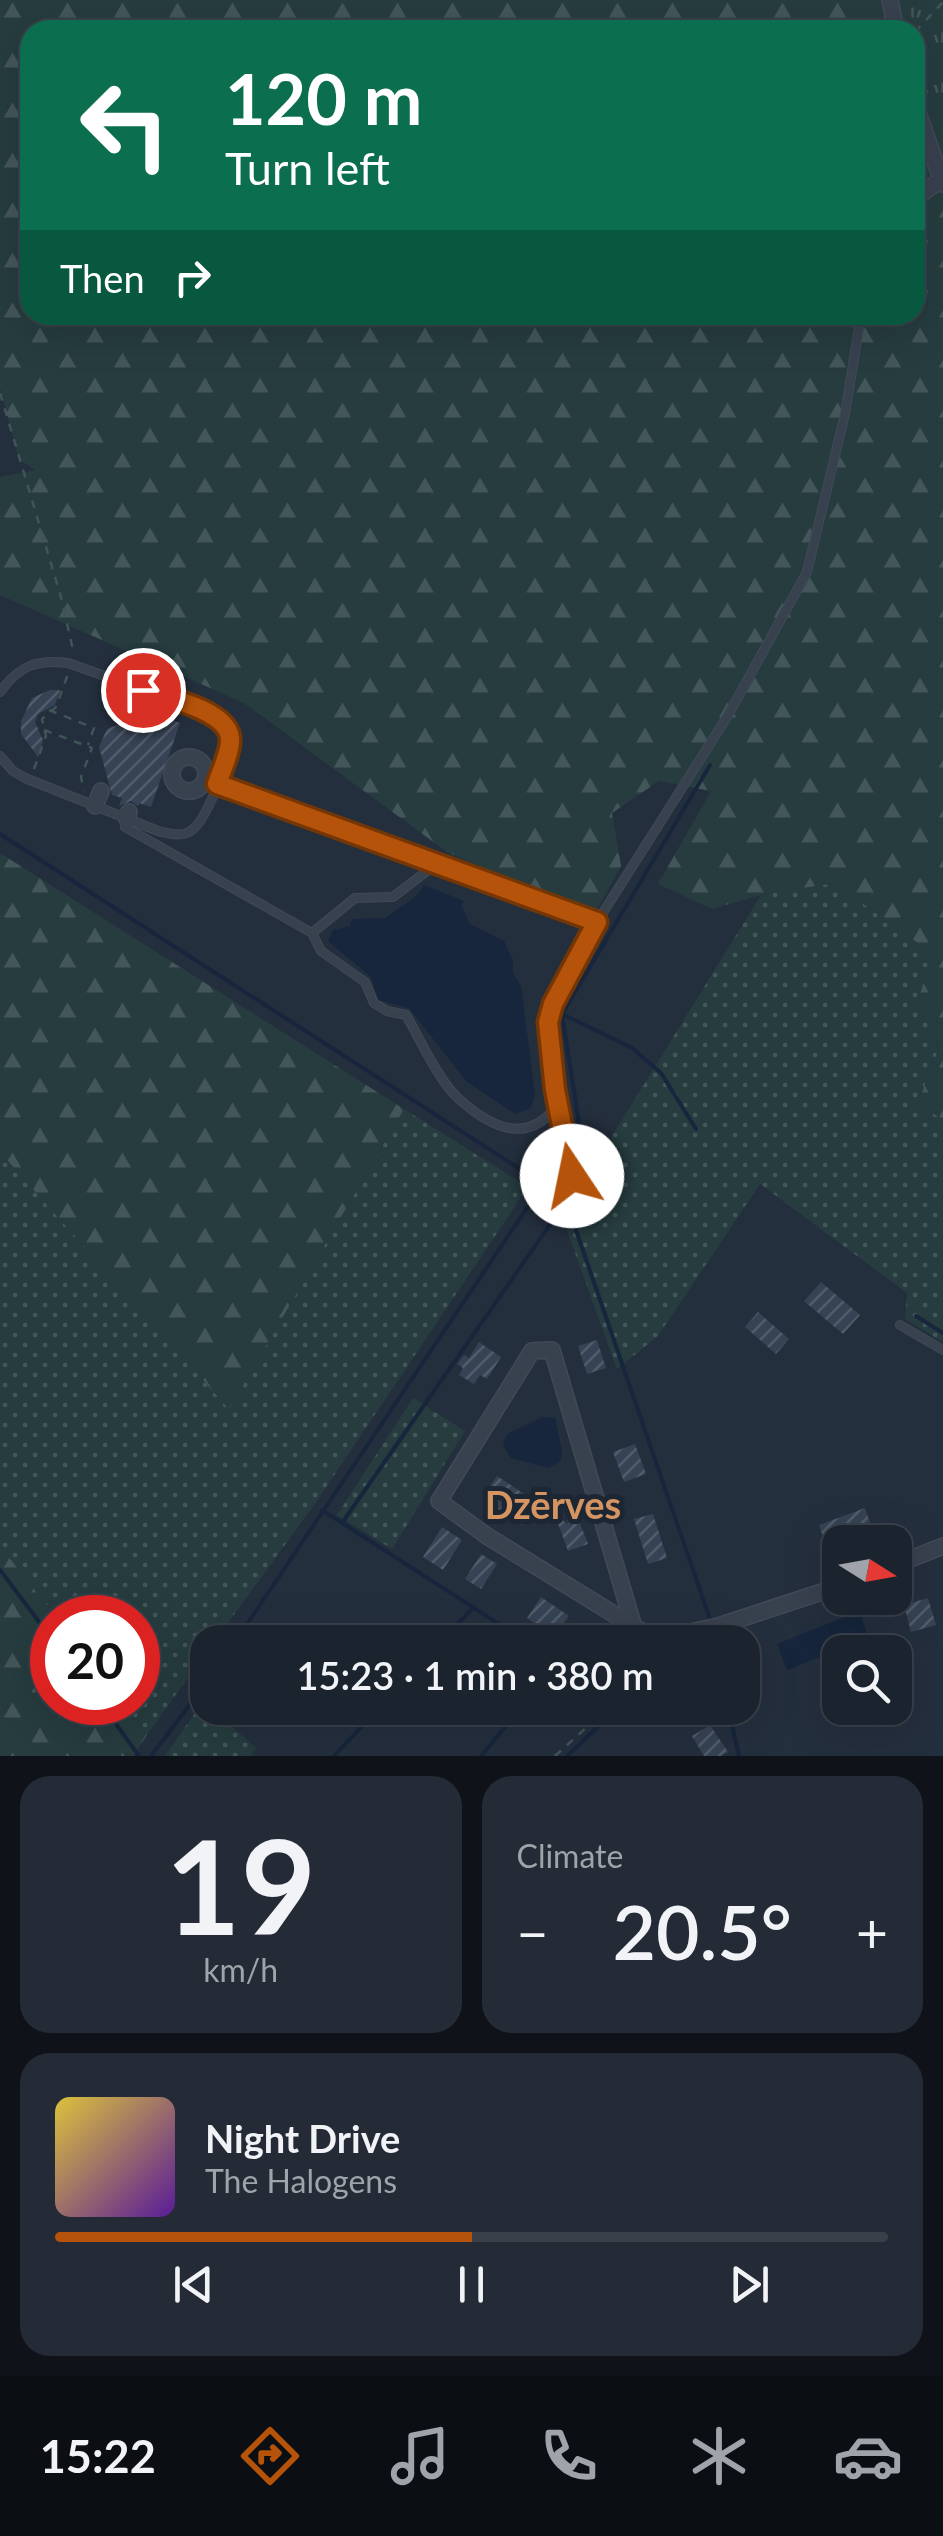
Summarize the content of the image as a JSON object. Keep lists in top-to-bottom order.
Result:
{
  "districts": ["Dzērves"],
  "north": "right",
  "page": {
    "turn": ["120 m", "Turn left"],
    "then": "Then",
    "limit": "20",
    "trip": "15:23 · 1 min · 380 m",
    "tile": [
      ["19", "km/h"],
      "Climate"
    ],
    "heat": ["−", "20.5°", "+"],
    "song": ["Night Drive", "The Halogens"],
    "tabs": "15:22"
  }
}
